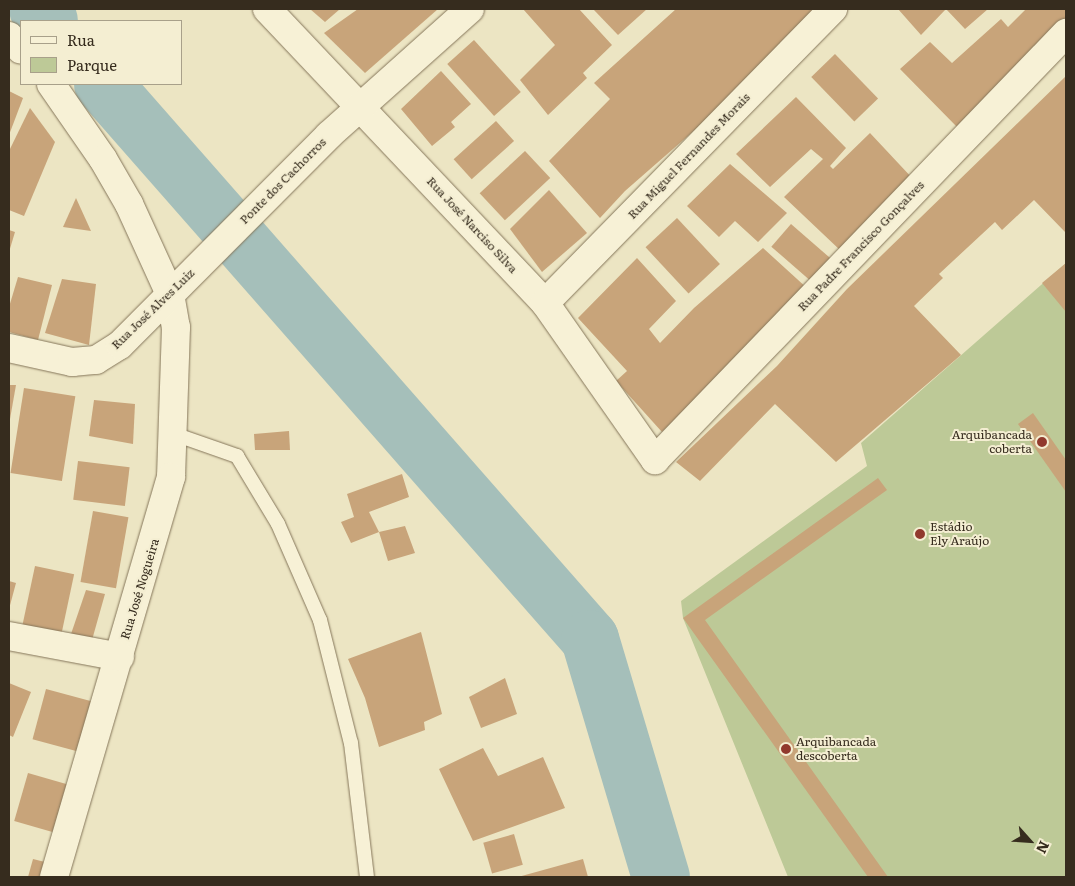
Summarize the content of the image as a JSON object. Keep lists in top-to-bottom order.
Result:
{
  "streets": {
    "street": [
      "Rua Miguel Fernandes Morais",
      "Ponte dos Cachorros",
      "Rua José Narciso Silva",
      "Rua Padre Francisco Gonçalves",
      "Rua José Alves Luiz",
      "Rua José Nogueira"
    ]
  },
  "crossings": [
    ["Rua Miguel Fernandes Morais", "Rua José Narciso Silva"],
    ["Ponte dos Cachorros", "Rua José Narciso Silva"],
    ["Ponte dos Cachorros", "Rua José Alves Luiz"],
    ["Rua José Narciso Silva", "Rua Padre Francisco Gonçalves"],
    ["Rua José Alves Luiz", "Rua José Nogueira"]
  ],
  "places": ["Arquibancada coberta", "Estádio Ely Araújo", "Arquibancada descoberta"],
  "legend": ["Rua", "Parque"],
  "north": "bottom right"
}
